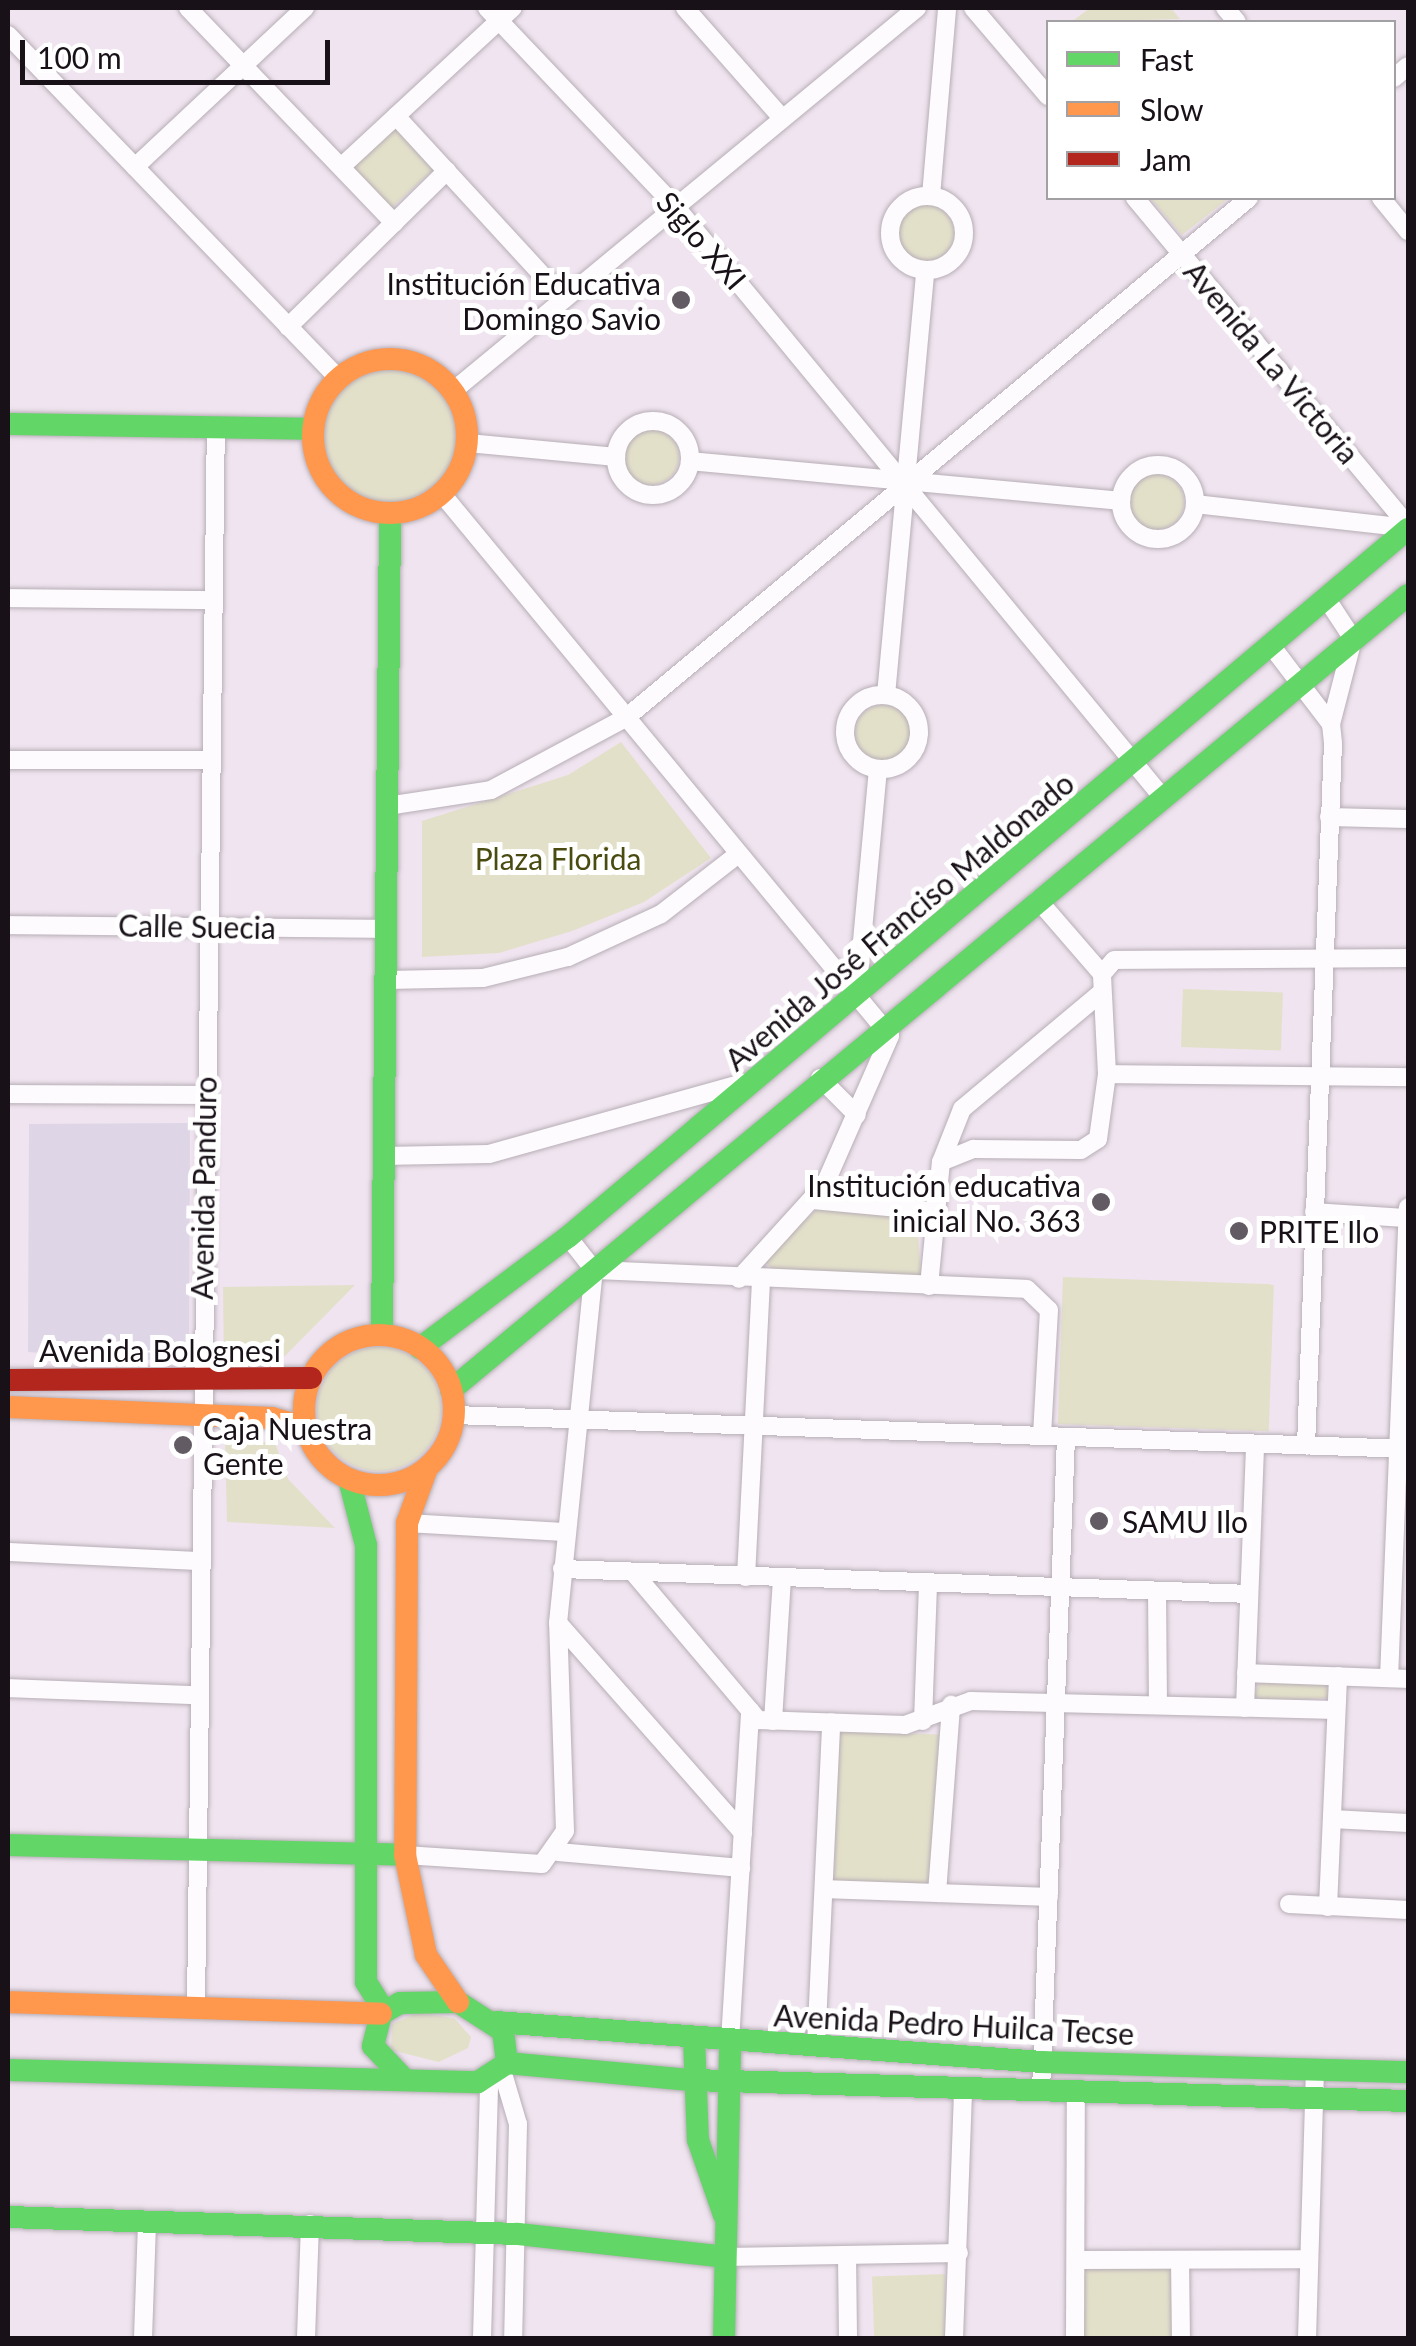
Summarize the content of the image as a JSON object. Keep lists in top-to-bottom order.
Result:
{
  "streets": {
    "street": [
      "Siglo XXI",
      "Avenida La Victoria",
      "Avenida José Franciso Maldonado",
      "Calle Suecia",
      "Avenida Panduro",
      "Avenida Bolognesi",
      "Avenida Pedro Huilca Tecse"
    ]
  },
  "crossings": [
    ["Siglo XXI", "Avenida José Franciso Maldonado"],
    ["Avenida La Victoria", "Avenida José Franciso Maldonado"],
    ["Avenida José Franciso Maldonado", "Avenida Bolognesi"],
    ["Calle Suecia", "Avenida Panduro"],
    ["Avenida Panduro", "Avenida Bolognesi"]
  ],
  "parks": ["Plaza Florida"],
  "places": [
    "Institución Educativa Domingo Savio",
    "Institución educativa inicial No. 363",
    "PRITE Ilo",
    "Caja Nuestra Gente",
    "SAMU Ilo"
  ],
  "legend": ["Fast", "Slow", "Jam"],
  "scale_bar": "100 m"
}
